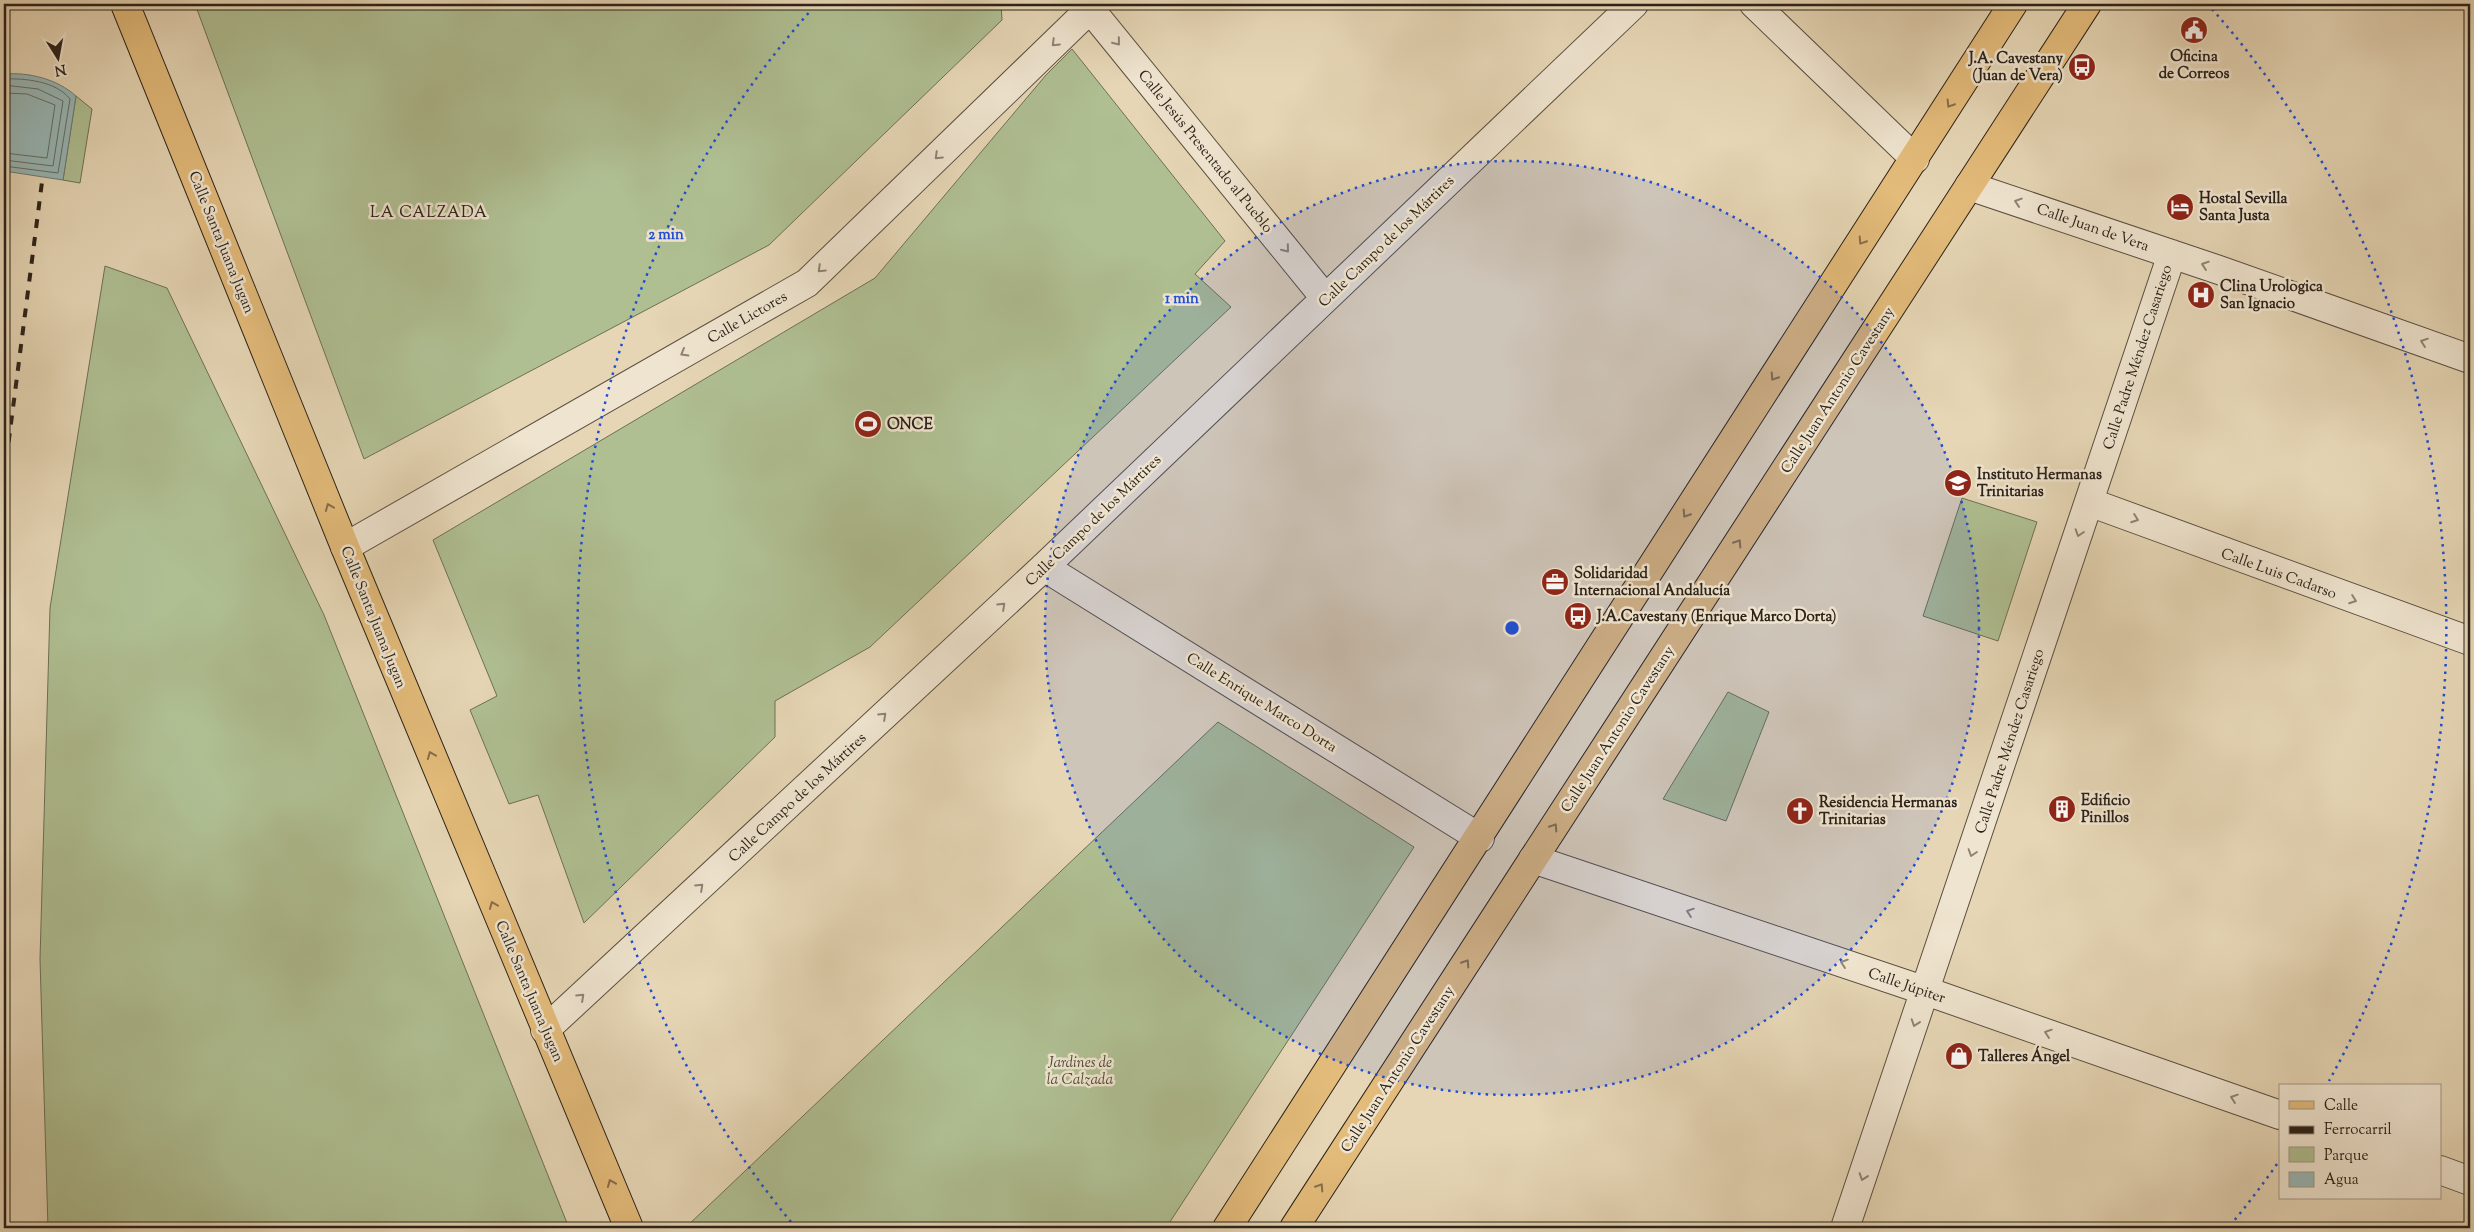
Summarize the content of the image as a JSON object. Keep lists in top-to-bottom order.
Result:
{
  "streets": {
    "main road": ["Calle Santa Juana Jugan", "Calle Juan Antonio Cavestany"],
    "street": [
      "Calle Jesús Presentado al Pueblo",
      "Calle Juan de Vera",
      "Calle Campo de los Mártires",
      "Calle Lictores",
      "Calle Padre Méndez Casariego",
      "Calle Luis Cadarso",
      "Calle Enrique Marco Dorta",
      "Calle Júpiter"
    ]
  },
  "crossings": [
    ["Calle Jesús Presentado al Pueblo", "Calle Campo de los Mártires"],
    ["Calle Jesús Presentado al Pueblo", "Calle Lictores"],
    ["Calle Juan de Vera", "Calle Padre Méndez Casariego"],
    ["Calle Juan de Vera", "Calle Juan Antonio Cavestany"],
    ["Calle Campo de los Mártires", "Calle Santa Juana Jugan"],
    ["Calle Campo de los Mártires", "Calle Enrique Marco Dorta"],
    ["Calle Santa Juana Jugan", "Calle Lictores"],
    ["Calle Padre Méndez Casariego", "Calle Luis Cadarso"],
    ["Calle Padre Méndez Casariego", "Calle Júpiter"],
    ["Calle Juan Antonio Cavestany", "Calle Júpiter"]
  ],
  "one_way": [
    "Calle Jesús Presentado al Pueblo",
    "Calle Juan de Vera",
    "Calle Campo de los Mártires",
    "Calle Santa Juana Jugan",
    "Calle Lictores",
    "Calle Padre Méndez Casariego",
    "Calle Luis Cadarso",
    "Calle Júpiter"
  ],
  "districts": ["LA CALZADA"],
  "parks": ["Jardines de la Calzada"],
  "places": {
    "public building": ["Oficina de Correos"],
    "bus stop": ["J.A. Cavestany (Juan de Vera)", "J.A.Cavestany (Enrique Marco Dorta)"],
    "hotel": ["Hostal Sevilla Santa Justa"],
    "hospital": ["Clina Urologica San Ignacio"],
    "sports": ["ONCE"],
    "school or university": ["Instituto Hermanas Trinitarias"],
    "office": ["Solidaridad Internacional Andalucía"],
    "building": ["Edificio Pinillos"],
    "church": ["Residencia Hermanas Trinitarias"],
    "shop": ["Talleres Ángel"]
  },
  "legend": [
    "Calle",
    "Ferrocarril",
    "Parque",
    "Agua"
  ],
  "north": "bottom",
  "rings": ["2 min", "1 min"]
}
